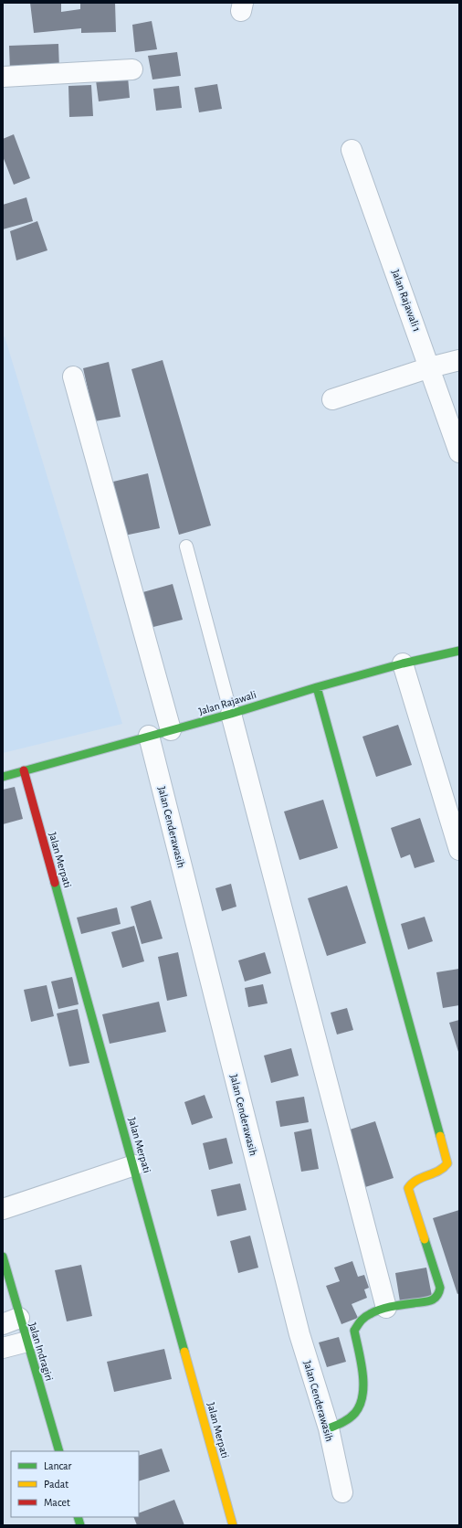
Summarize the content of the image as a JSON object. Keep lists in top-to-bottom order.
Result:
{
  "streets": {
    "street": [
      "Jalan Rajawali 1",
      "Jalan Rajawali",
      "Jalan Cenderawasih",
      "Jalan Merpati",
      "Jalan Indragiri"
    ]
  },
  "crossings": [
    ["Jalan Rajawali", "Jalan Cenderawasih"],
    ["Jalan Rajawali", "Jalan Merpati"]
  ],
  "legend": ["Lancar", "Padat", "Macet"]
}
